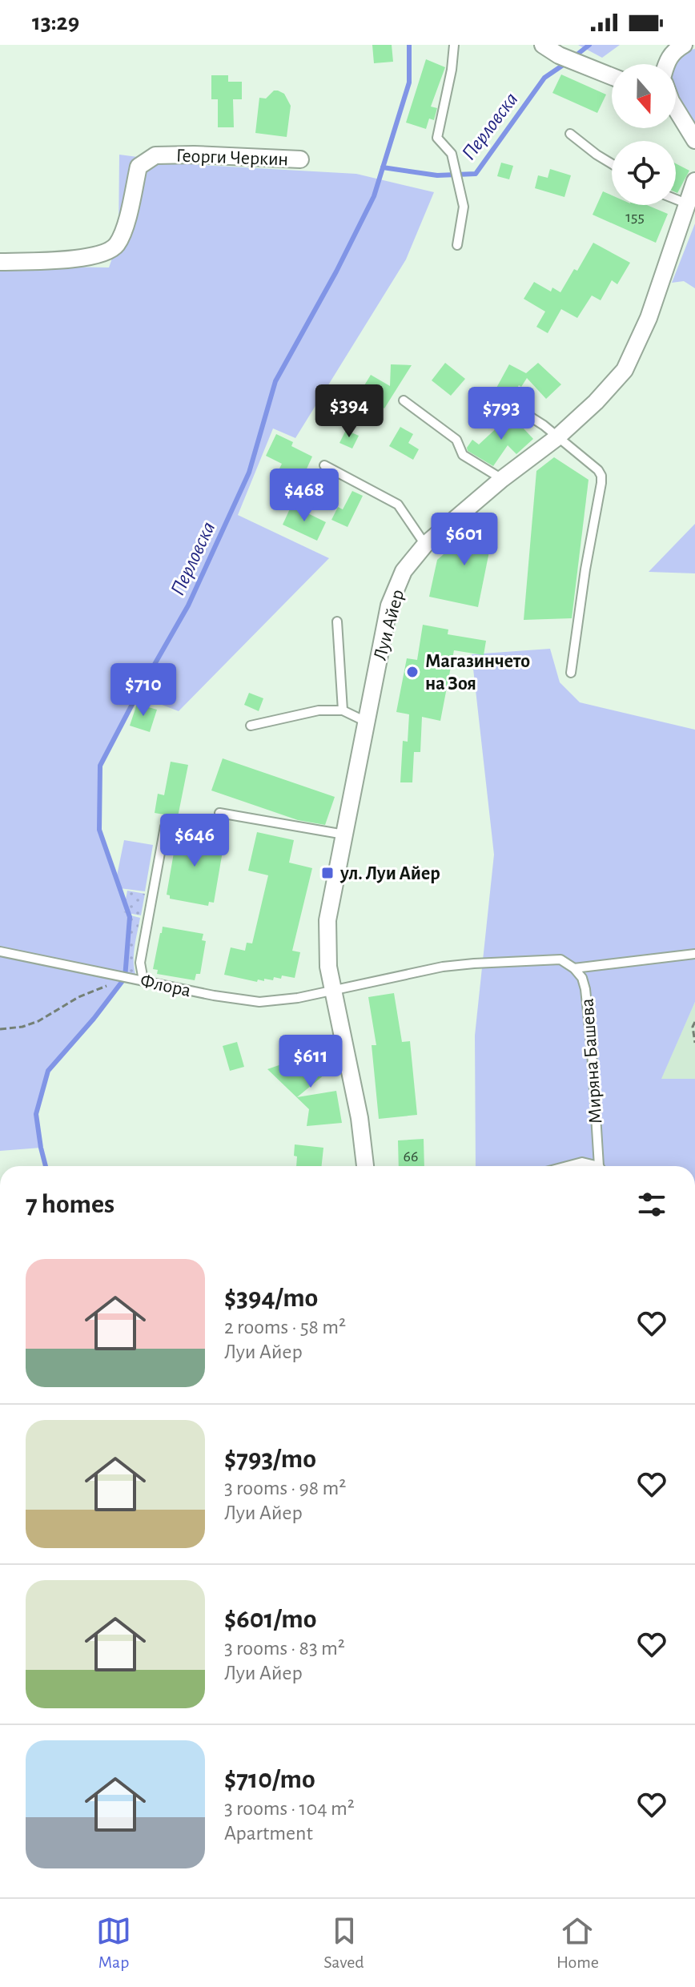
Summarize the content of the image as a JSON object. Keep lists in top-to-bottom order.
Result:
{
  "streets": {
    "street": ["Георги Черкин", "Луи Айер"],
    "lane": ["Флора", "Миряна Башева"]
  },
  "crossings": [
    ["Луи Айер", "Флора"]
  ],
  "water": ["Перловска"],
  "places": {
    "other": ["Магазинчето на Зоя"],
    "transit": ["ул. Луи Айер"]
  },
  "house_numbers": ["155", "66"],
  "north": "bottom",
  "page": {
    "status": "13:29",
    "price": [
      "$394",
      "$793",
      "$468",
      "$601",
      "$710",
      "$646",
      "$611"
    ],
    "heading": "7 homes",
    "list": [
      {
        "name": "$394/mo",
        "note": "2 rooms · 58 m² · Луи Айер"
      },
      {
        "name": "$793/mo",
        "note": "3 rooms · 98 m² · Луи Айер"
      },
      {
        "name": "$601/mo",
        "note": "3 rooms · 83 m² · Луи Айер"
      },
      {
        "name": "$710/mo",
        "note": "3 rooms · 104 m² · Apartment"
      }
    ],
    "tabs": ["Map", "Saved", "Home"]
  }
}
